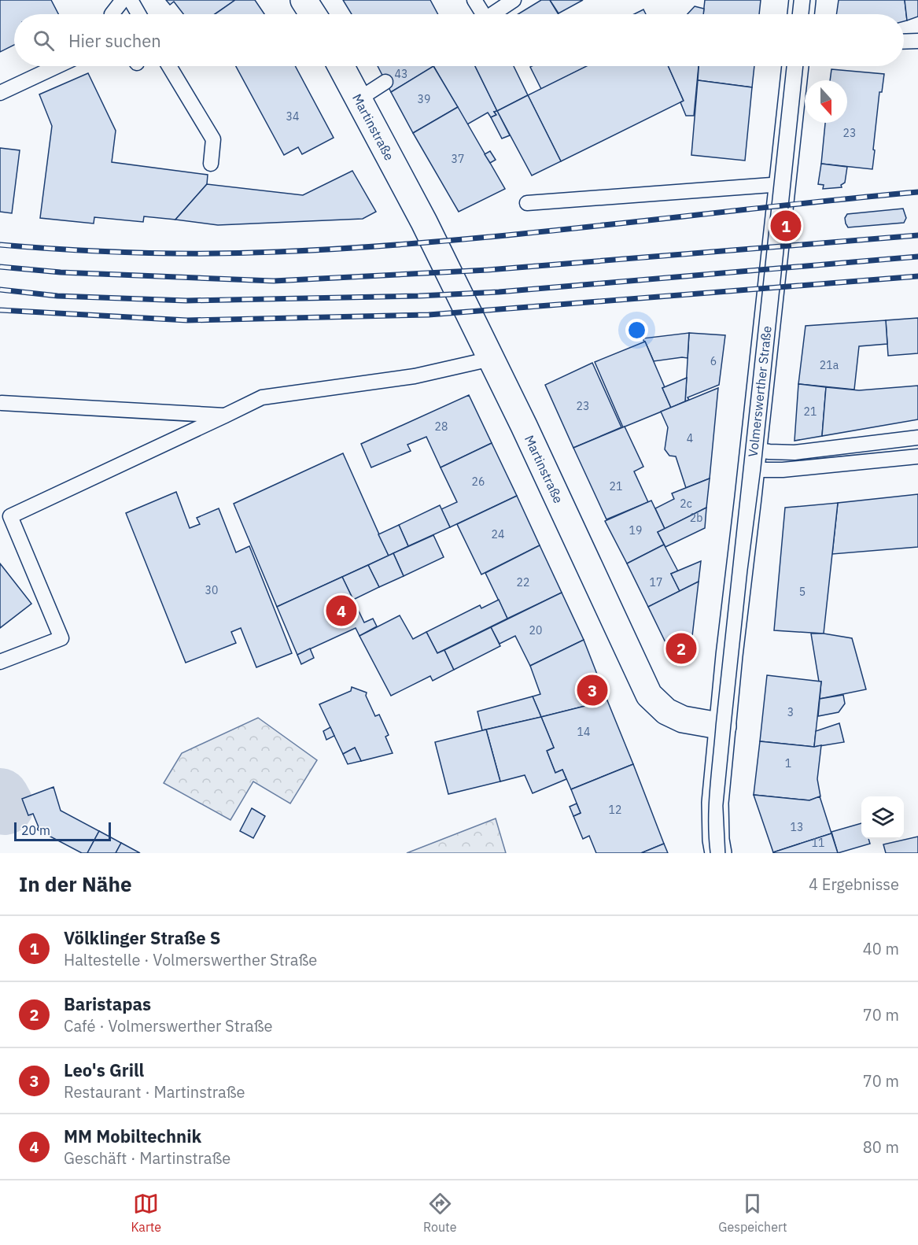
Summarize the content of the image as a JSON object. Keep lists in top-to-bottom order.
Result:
{
  "streets": {
    "street": ["Martinstraße", "Volmerswerther Straße"]
  },
  "crossings": [
    ["Martinstraße", "Volmerswerther Straße"]
  ],
  "house_numbers": [
    "43",
    "39",
    "34",
    "23",
    "37",
    "6",
    "21a",
    "23",
    "21",
    "28",
    "4",
    "26",
    "21",
    "2c",
    "2b",
    "19",
    "24",
    "22",
    "17",
    "30",
    "5",
    "20",
    "3",
    "14",
    "1",
    "12",
    "13",
    "11"
  ],
  "scale_bar": "20 m",
  "north": "bottom",
  "page": {
    "search": "Hier suchen",
    "pins": [
      "1",
      "4",
      "2",
      "3"
    ],
    "scale": "20 m",
    "heading": ["In der Nähe", "4 Ergebnisse"],
    "list": [
      {
        "mark": "1",
        "name": "Völklinger Straße S",
        "note": "Haltestelle · Volmerswerther Straße",
        "value": "40 m"
      },
      {
        "mark": "2",
        "name": "Baristapas",
        "note": "Café · Volmerswerther Straße",
        "value": "70 m"
      },
      {
        "mark": "3",
        "name": "Leo's Grill",
        "note": "Restaurant · Martinstraße",
        "value": "70 m"
      },
      {
        "mark": "4",
        "name": "MM Mobiltechnik",
        "note": "Geschäft · Martinstraße",
        "value": "80 m"
      }
    ],
    "nav": ["Karte", "Route", "Gespeichert"]
  }
}
